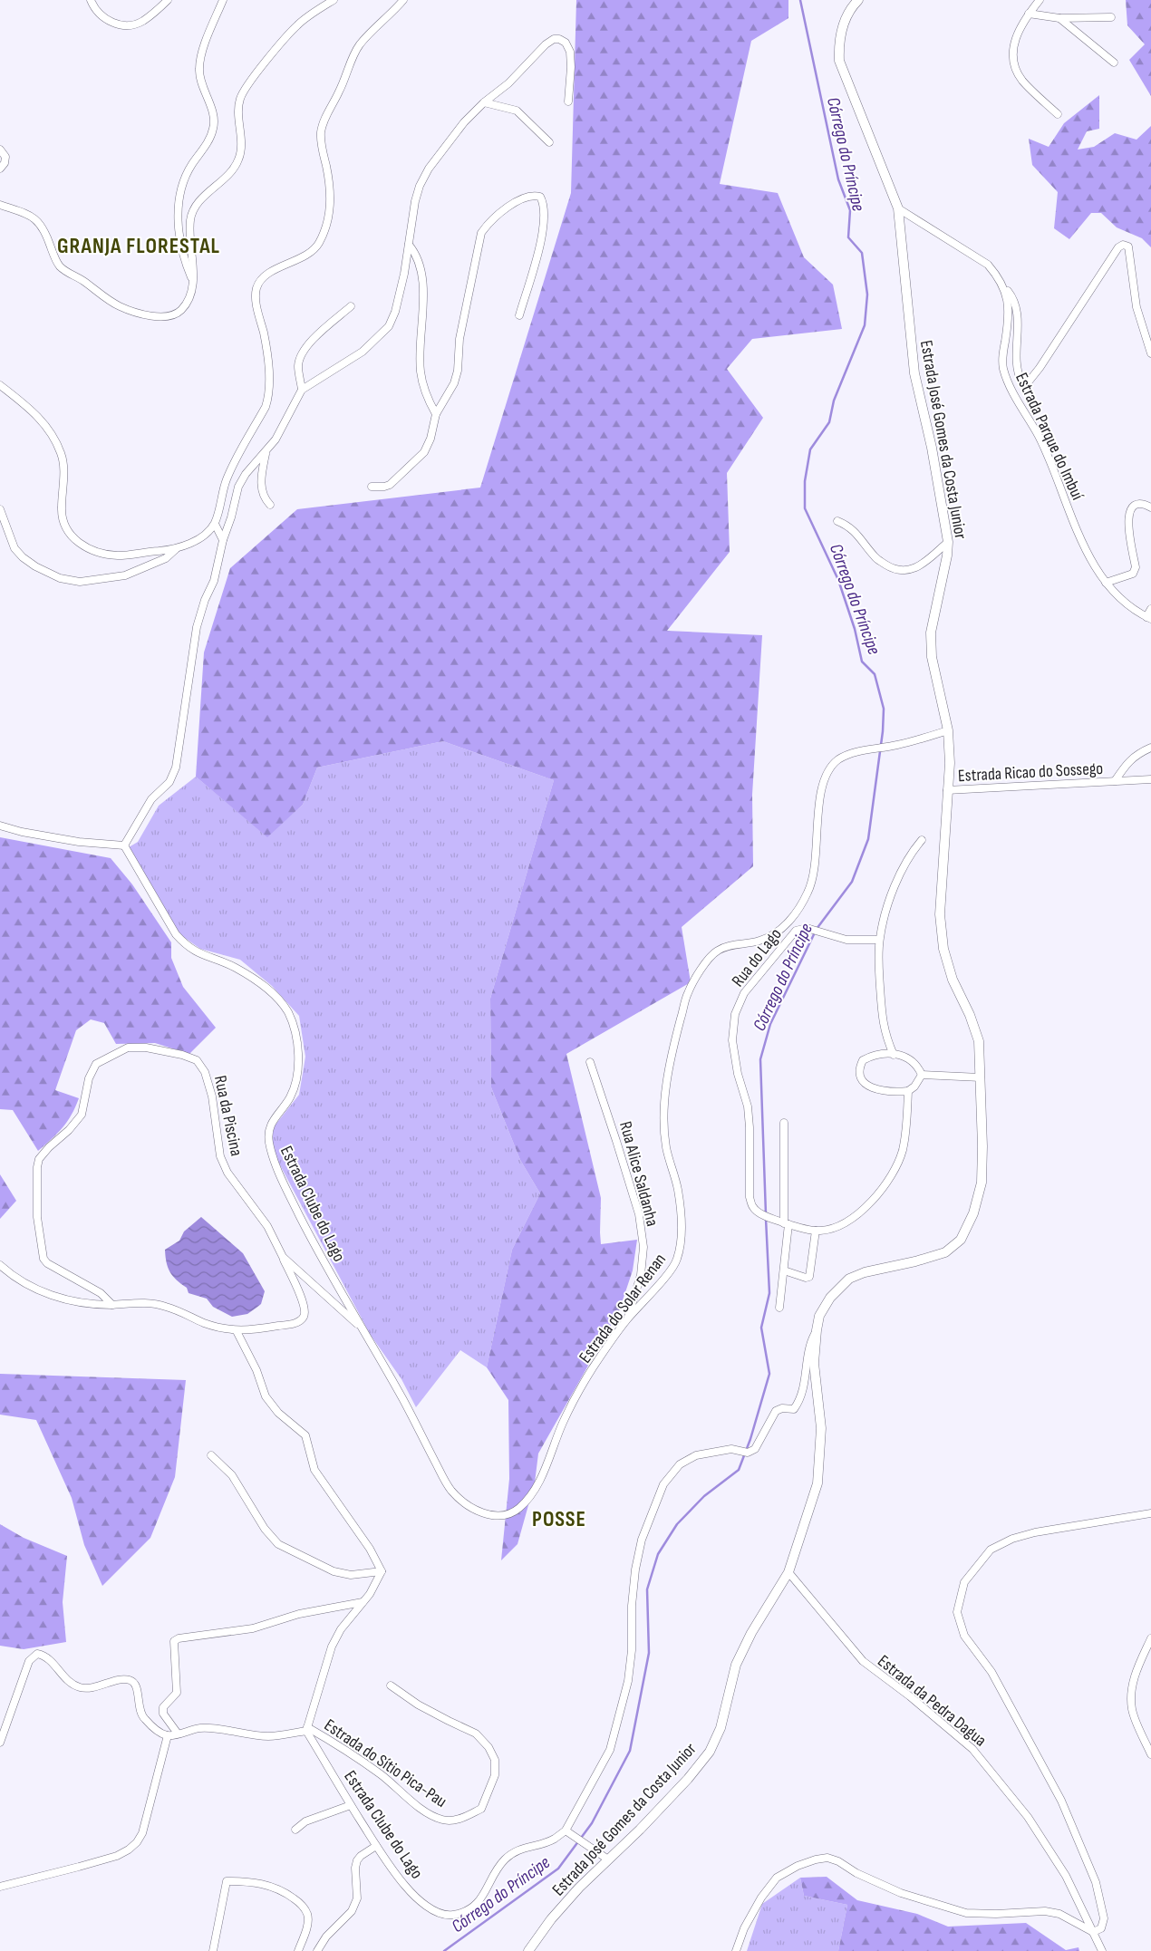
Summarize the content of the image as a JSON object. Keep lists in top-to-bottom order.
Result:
{
  "streets": {
    "street": [
      "Estrada Parque do Imbuí",
      "Estrada José Gomes da Costa Junior",
      "Estrada Ricao do Sossego",
      "Rua do Lago",
      "Rua da Piscina",
      "Rua Alice Saldanha",
      "Estrada Clube do Lago",
      "Estrada do Solar Renan",
      "Estrada da Pedra Dagua",
      "Estrada do Sítio Pica-Pau"
    ]
  },
  "crossings": [
    ["Estrada Parque do Imbuí", "Estrada José Gomes da Costa Junior"],
    ["Estrada José Gomes da Costa Junior", "Estrada Ricao do Sossego"],
    ["Estrada José Gomes da Costa Junior", "Estrada do Solar Renan"],
    ["Estrada José Gomes da Costa Junior", "Estrada da Pedra Dagua"],
    ["Rua da Piscina", "Estrada do Solar Renan"],
    ["Rua Alice Saldanha", "Estrada do Solar Renan"],
    ["Estrada Clube do Lago", "Estrada do Solar Renan"],
    ["Estrada Clube do Lago", "Estrada do Sítio Pica-Pau"]
  ],
  "districts": ["GRANJA FLORESTAL", "POSSE"],
  "water": ["Córrego do Príncipe"]
}
